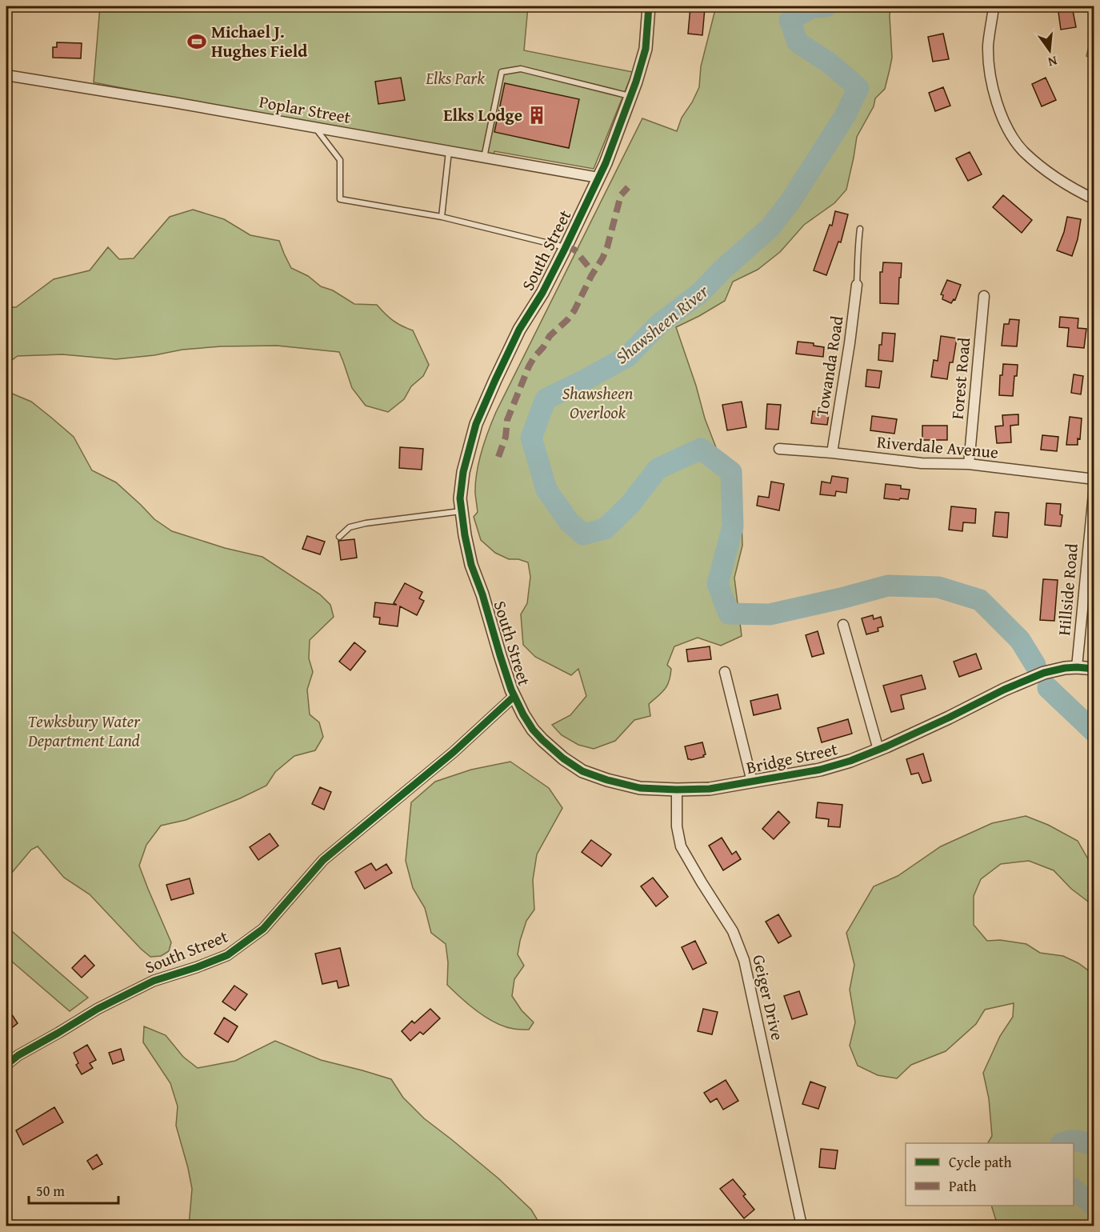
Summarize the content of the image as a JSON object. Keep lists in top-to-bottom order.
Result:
{
  "streets": {
    "street": [
      "Poplar Street",
      "South Street",
      "Towanda Road",
      "Forest Road",
      "Riverdale Avenue",
      "Hillside Road",
      "Bridge Street",
      "Geiger Drive"
    ]
  },
  "crossings": [
    ["Poplar Street", "South Street"],
    ["South Street", "Bridge Street"],
    ["Towanda Road", "Riverdale Avenue"],
    ["Forest Road", "Riverdale Avenue"],
    ["Hillside Road", "Bridge Street"],
    ["Bridge Street", "Geiger Drive"]
  ],
  "water": ["Shawsheen River"],
  "parks": ["Elks Park", "Shawsheen Overlook", "Tewksbury Water Department Land"],
  "places": {
    "sports": ["Michael J. Hughes Field"],
    "building": ["Elks Lodge"]
  },
  "legend": ["Cycle path", "Path"],
  "scale_bar": "50 m",
  "north": "bottom"
}
